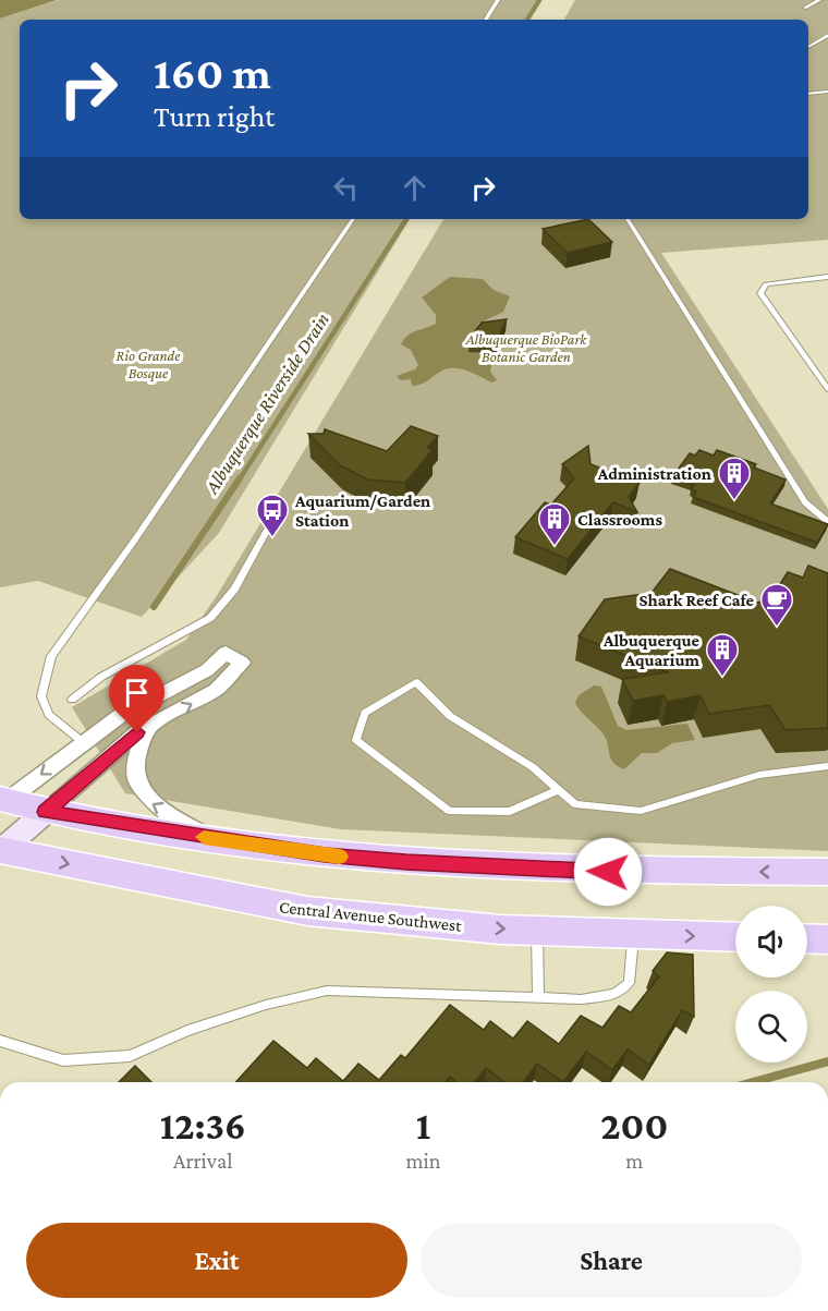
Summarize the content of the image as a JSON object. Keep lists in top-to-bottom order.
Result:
{
  "streets": {
    "main road": ["Central Avenue Southwest"]
  },
  "water": ["Albuquerque Riverside Drain"],
  "parks": ["Albuquerque BioPark Botanic Garden", "Rio Grande Bosque"],
  "places": {
    "building": ["Administration", "Classrooms", "Albuquerque Aquarium"],
    "bus stop": ["Aquarium/Garden Station"],
    "cafe": ["Shark Reef Cafe"]
  },
  "page": {
    "turn": ["160 m", "Turn right"],
    "eta": [
      "12:36",
      "Arrival",
      "1",
      "min",
      "200",
      "m"
    ],
    "buttons": ["Exit", "Share"]
  }
}
